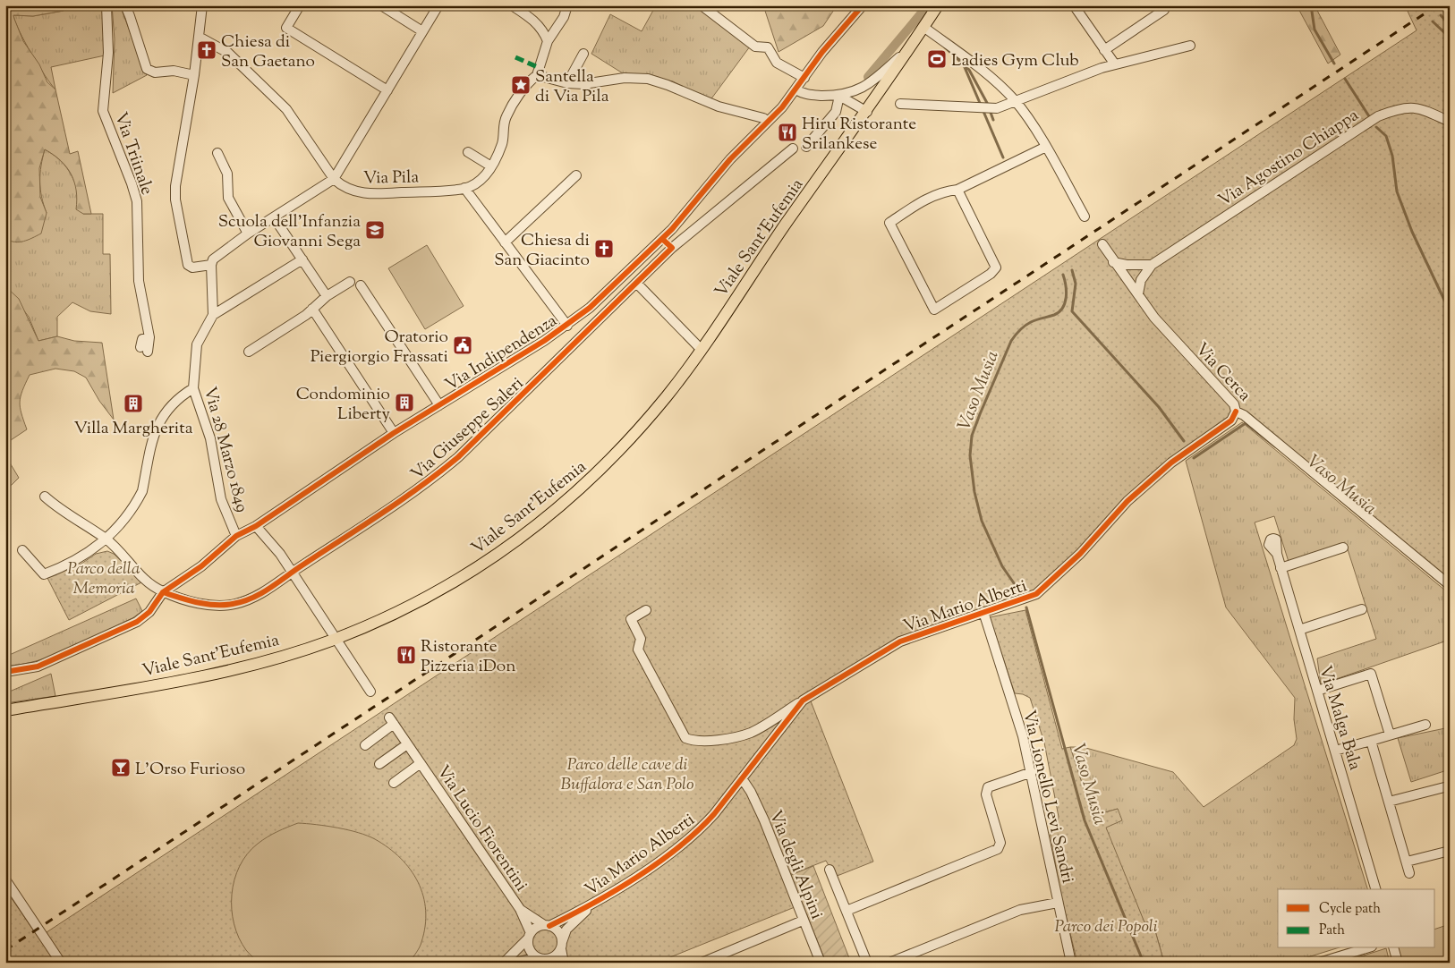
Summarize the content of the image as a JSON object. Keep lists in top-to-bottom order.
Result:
{
  "streets": {
    "main road": ["Viale Sant'Eufemia"],
    "street": [
      "Via Triinale",
      "Via Agostino Chiappa",
      "Via Pila",
      "Via Indipendenza",
      "Via Cerca",
      "Via Giuseppe Saleri",
      "Via 28 Marzo 1849",
      "Via Mario Alberti",
      "Via Malga Bala",
      "Via Lionello Levi Sandri",
      "Via Lucio Fiorentini",
      "Via degli Alpini"
    ]
  },
  "crossings": [
    ["Via Agostino Chiappa", "Via Cerca"],
    ["Via Indipendenza", "Via Giuseppe Saleri"],
    ["Via Indipendenza", "Via 28 Marzo 1849"],
    ["Via Cerca", "Via Mario Alberti"],
    ["Via Mario Alberti", "Via Lionello Levi Sandri"],
    ["Via Mario Alberti", "Via Lucio Fiorentini"],
    ["Via Mario Alberti", "Via degli Alpini"]
  ],
  "water": ["Vaso Musia"],
  "parks": ["Parco della Memoria", "Parco delle cave di Buffalora e San Polo", "Parco dei Popoli"],
  "places": {
    "church": ["Chiesa di San Gaetano", "Chiesa di San Giacinto"],
    "sports": ["Ladies Gym Club"],
    "place": ["Santella di Via Pila"],
    "restaurant": ["Hiru Ristorante Srilankese", "Ristorante Pizzeria iDon"],
    "school or university": ["Scuola dell'Infanzia Giovanni Sega"],
    "public building": ["Oratorio Piergiorgio Frassati"],
    "building": ["Condominio Liberty", "Villa Margherita"],
    "bar": ["L'Orso Furioso"]
  },
  "legend": ["Cycle path", "Path"]
}
